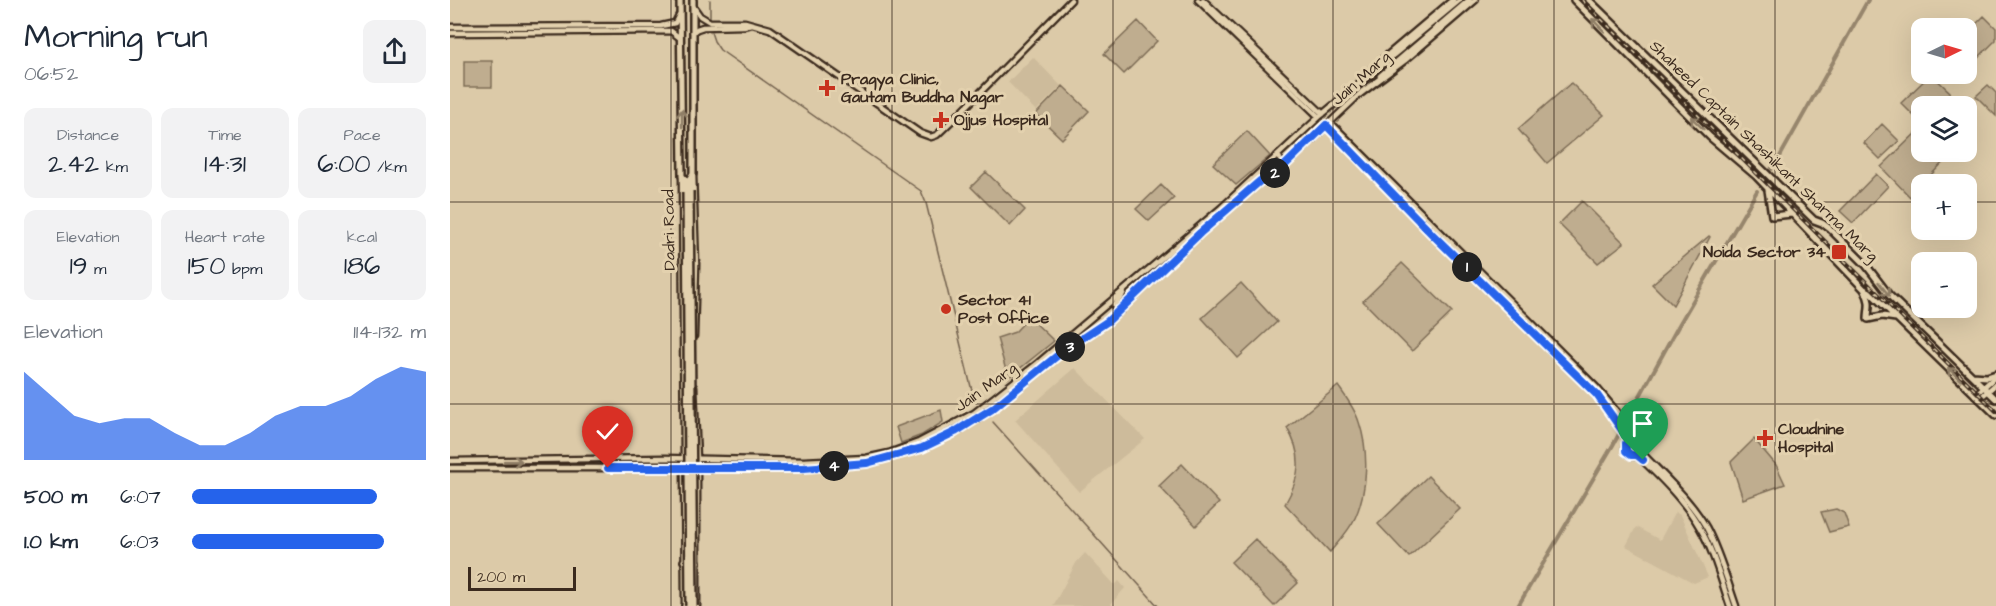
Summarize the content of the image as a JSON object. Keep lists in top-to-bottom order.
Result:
{
  "streets": {
    "main road": ["Shaheed Captain Shashikant Sharma Marg", "Dadri Road"],
    "street": ["Jain Marg"]
  },
  "crossings": [
    ["Jain Marg", "Dadri Road"]
  ],
  "places": {
    "health": ["Pragya Clinic, Gautam Buddha Nagar", "Ojjus Hospital", "Cloudnine Hospital"],
    "transit": ["Noida Sector 34"],
    "other": ["Sector 41 Post Office"]
  },
  "scale_bar": "200 m",
  "north": "right",
  "page": {
    "heading": ["Morning run", "06:52"],
    "map_buttons": ["+", "−"],
    "stats": [
      ["Distance", "2.42 km"],
      ["Time", "14:31"],
      ["Pace", "6:00 /km"],
      ["Elevation", "19 m"],
      ["Heart rate", "150 bpm"],
      ["kcal", "186"]
    ],
    "pins": [
      "2",
      "1",
      "3",
      "4"
    ],
    "chart": ["Elevation", "114–132 m"],
    "list": [
      {
        "name": "500 m",
        "note": "6:07"
      },
      {
        "name": "1.0 km",
        "note": "6:03"
      }
    ],
    "scale": "200 m"
  }
}
